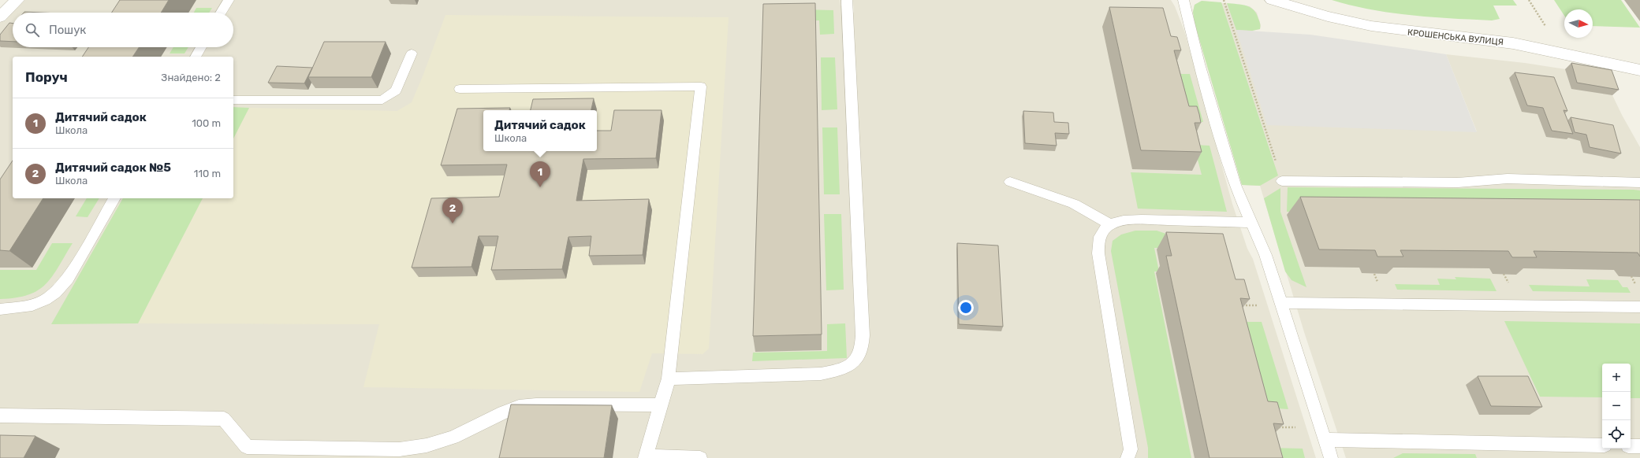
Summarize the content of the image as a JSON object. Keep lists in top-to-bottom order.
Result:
{
  "streets": {
    "street": ["КРОШЕНСЬКА ВУЛИЦЯ"]
  },
  "north": "right",
  "page": {
    "search": "Пошук",
    "heading": ["Поруч", "Знайдено: 2"],
    "list": [
      {
        "mark": "1",
        "name": "Дитячий садок",
        "note": "Школа",
        "value": "100 m"
      },
      {
        "mark": "2",
        "name": "Дитячий садок №5",
        "note": "Школа",
        "value": "110 m"
      }
    ],
    "popup": ["Дитячий садок", "Школа"],
    "pins": ["1", "2"],
    "map_buttons": ["+", "−"]
  }
}
